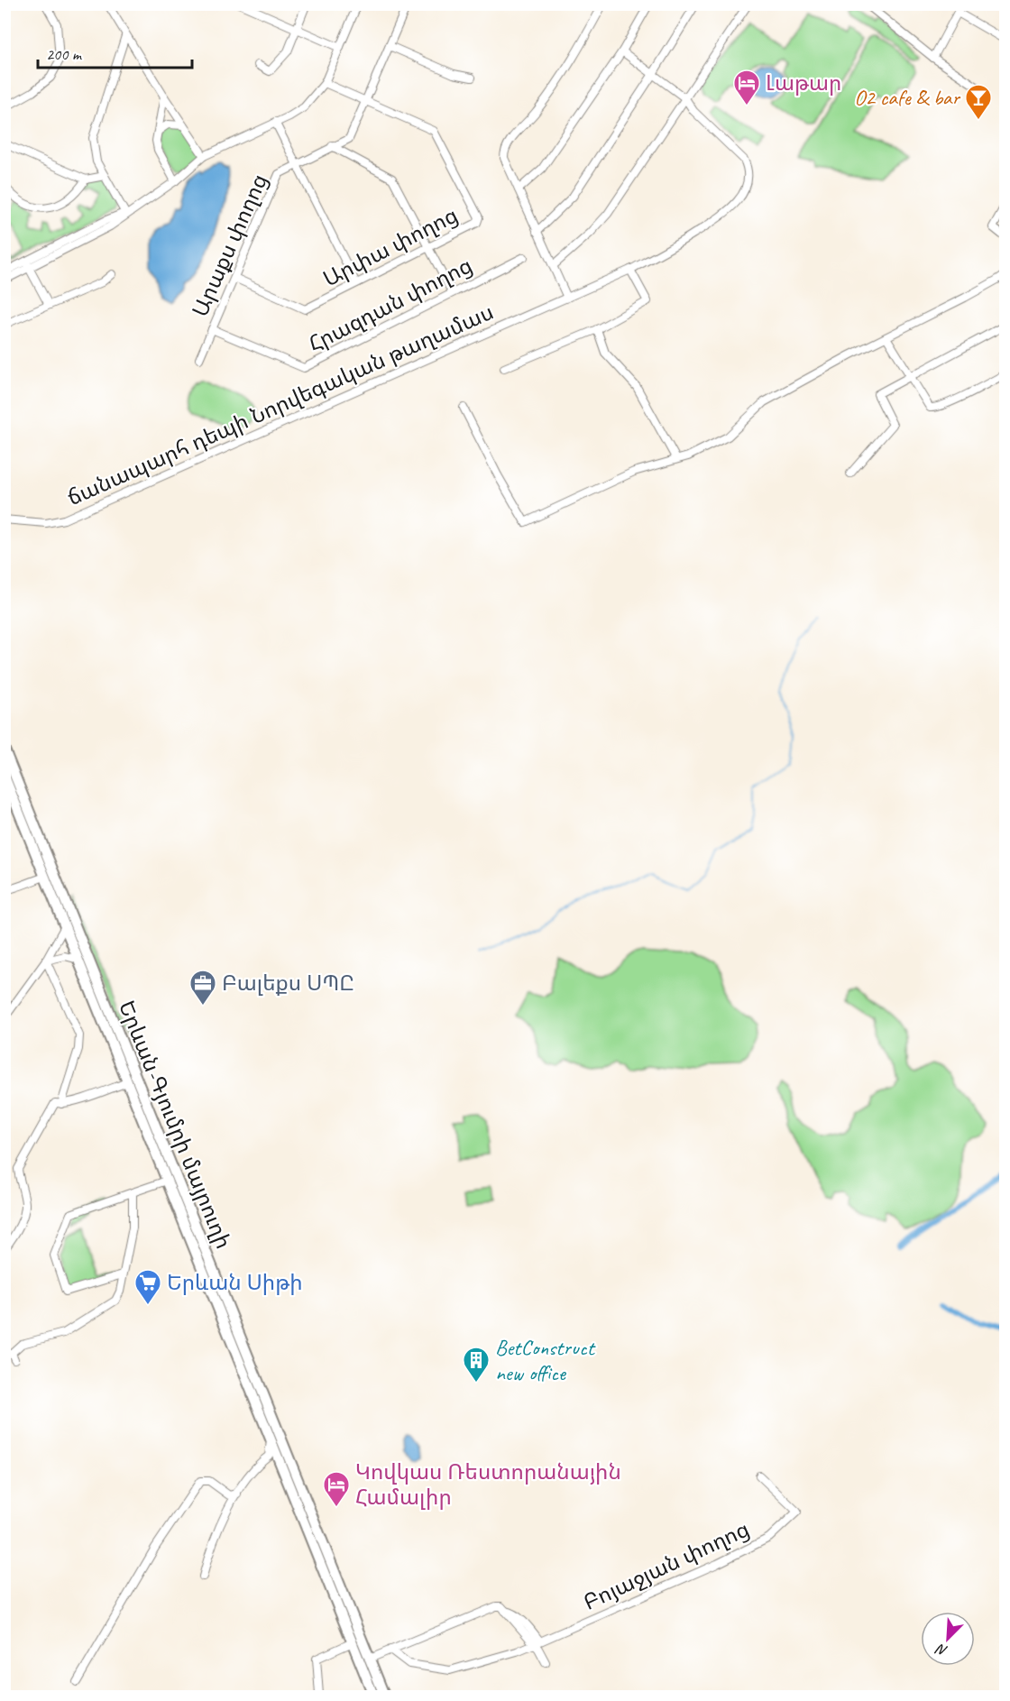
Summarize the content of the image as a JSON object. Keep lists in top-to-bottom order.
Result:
{
  "streets": {
    "highway": ["Երևան-Գյումրի մայրուղի"],
    "street": [
      "Արաքս փողոց",
      "Արփա փողոց",
      "Հրազդան փողոց",
      "ճանապարհ դեպի Նորվեգական թաղամաս",
      "Բոյաջյան փողոց"
    ]
  },
  "crossings": [
    ["Արաքս փողոց", "Արփա փողոց"],
    ["Արաքս փողոց", "Հրազդան փողոց"]
  ],
  "places": {
    "hotel": ["Լաթար", "Կովկաս Ռեստորանային Համալիր"],
    "bar": ["O2 cafe & bar"],
    "office": ["Բալեքս ՍՊԸ"],
    "supermarket": ["Երևան Սիթի"],
    "building": ["BetConstruct new office"]
  },
  "scale_bar": "200 m",
  "north": "bottom left"
}
